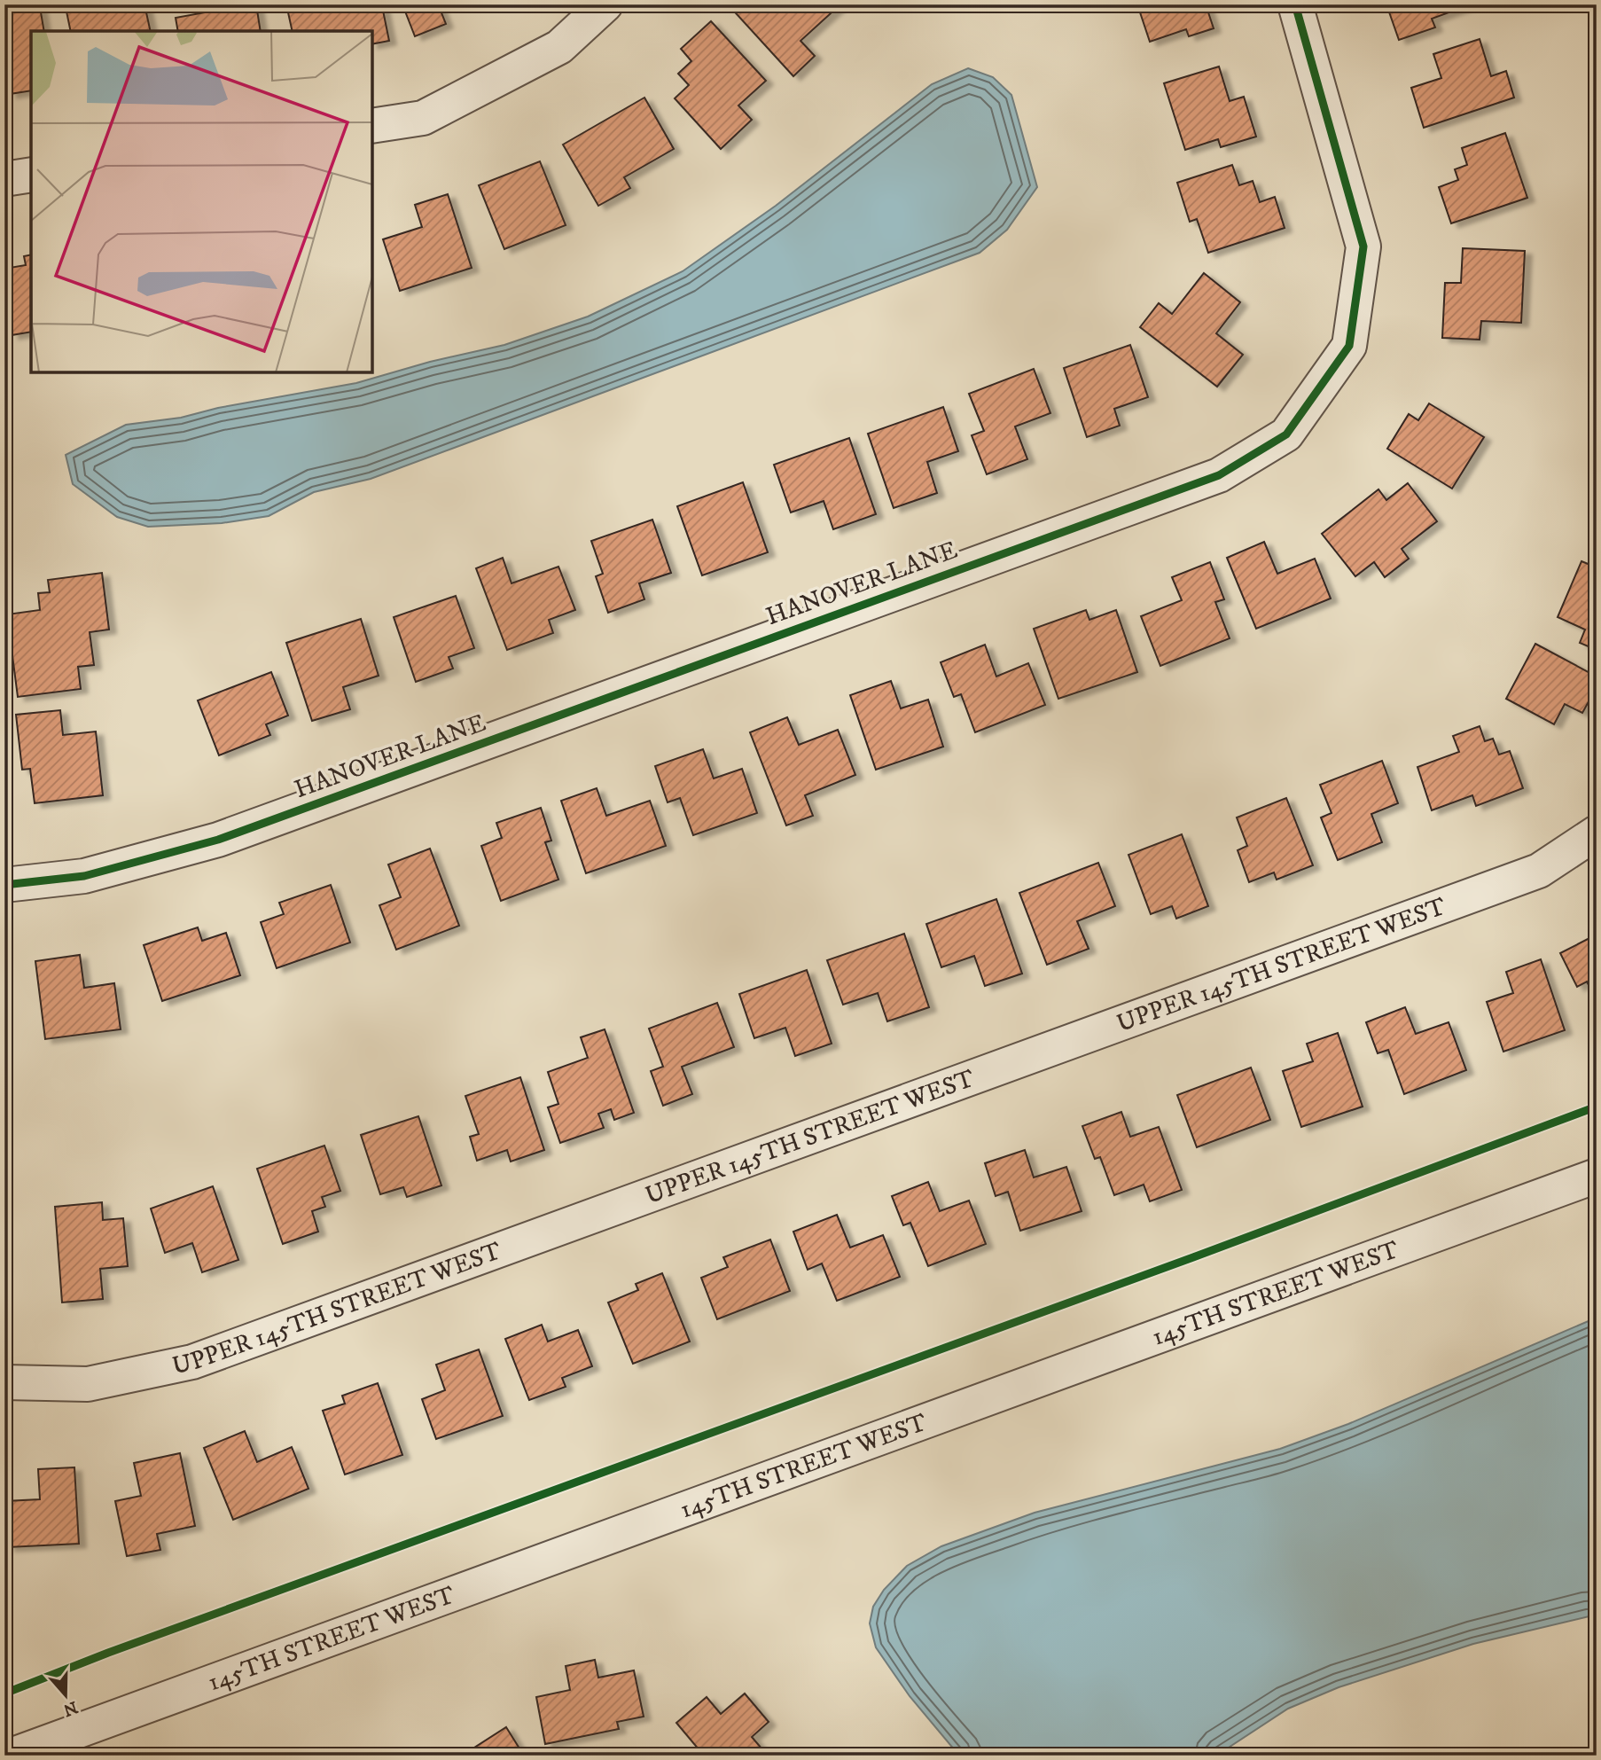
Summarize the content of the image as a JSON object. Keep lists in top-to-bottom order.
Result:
{
  "streets": {
    "street": ["HANOVER LANE", "UPPER 145TH STREET WEST", "145TH STREET WEST"]
  },
  "north": "bottom"
}
